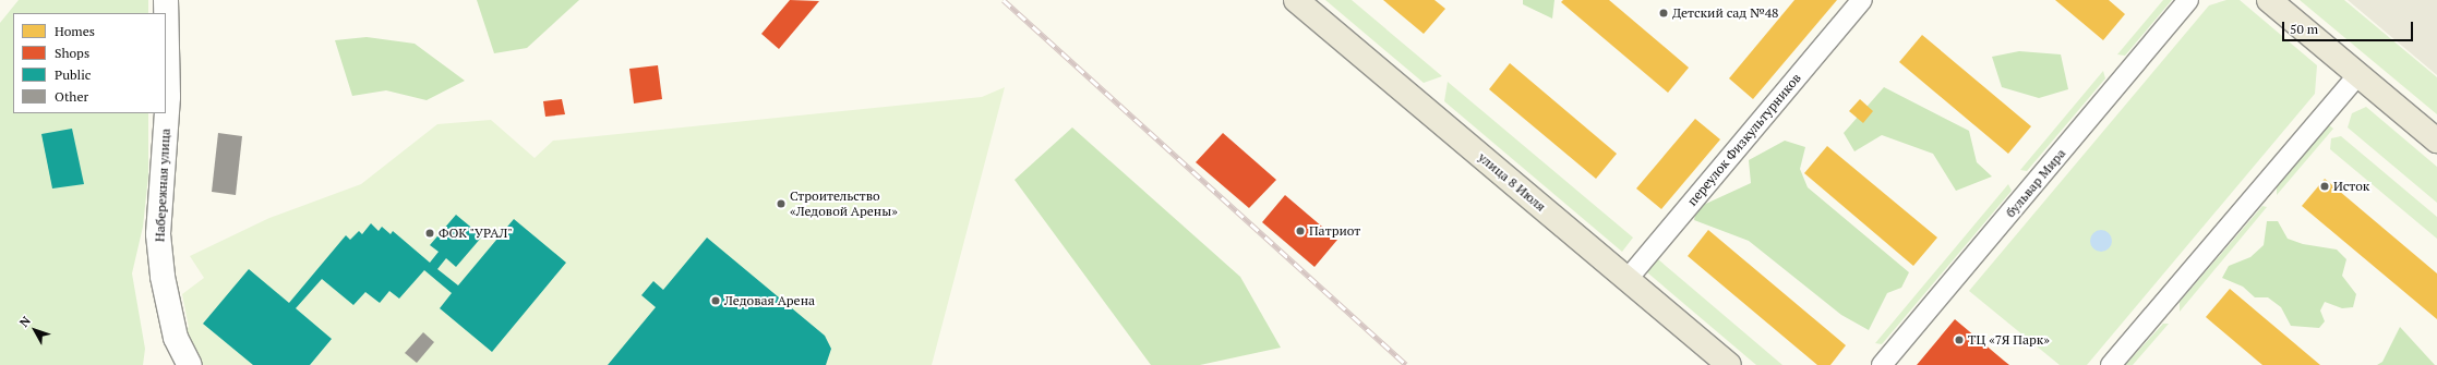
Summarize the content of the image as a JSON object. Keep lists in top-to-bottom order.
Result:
{
  "streets": {
    "main road": ["улица 8 Июля"],
    "street": ["переулок Физкультурников", "бульвар Мира", "Набережная улица"]
  },
  "crossings": [
    ["переулок Физкультурников", "улица 8 Июля"]
  ],
  "places": [
    "Детский сад №48",
    "Исток",
    "Строительство «Ледовой Арены»",
    "Патриот",
    "ФОК \"УРАЛ\"",
    "Ледовая Арена",
    "ТЦ «7Я Парк»"
  ],
  "legend": [
    "Homes",
    "Shops",
    "Public",
    "Other"
  ],
  "scale_bar": "50 m",
  "north": "top left"
}
